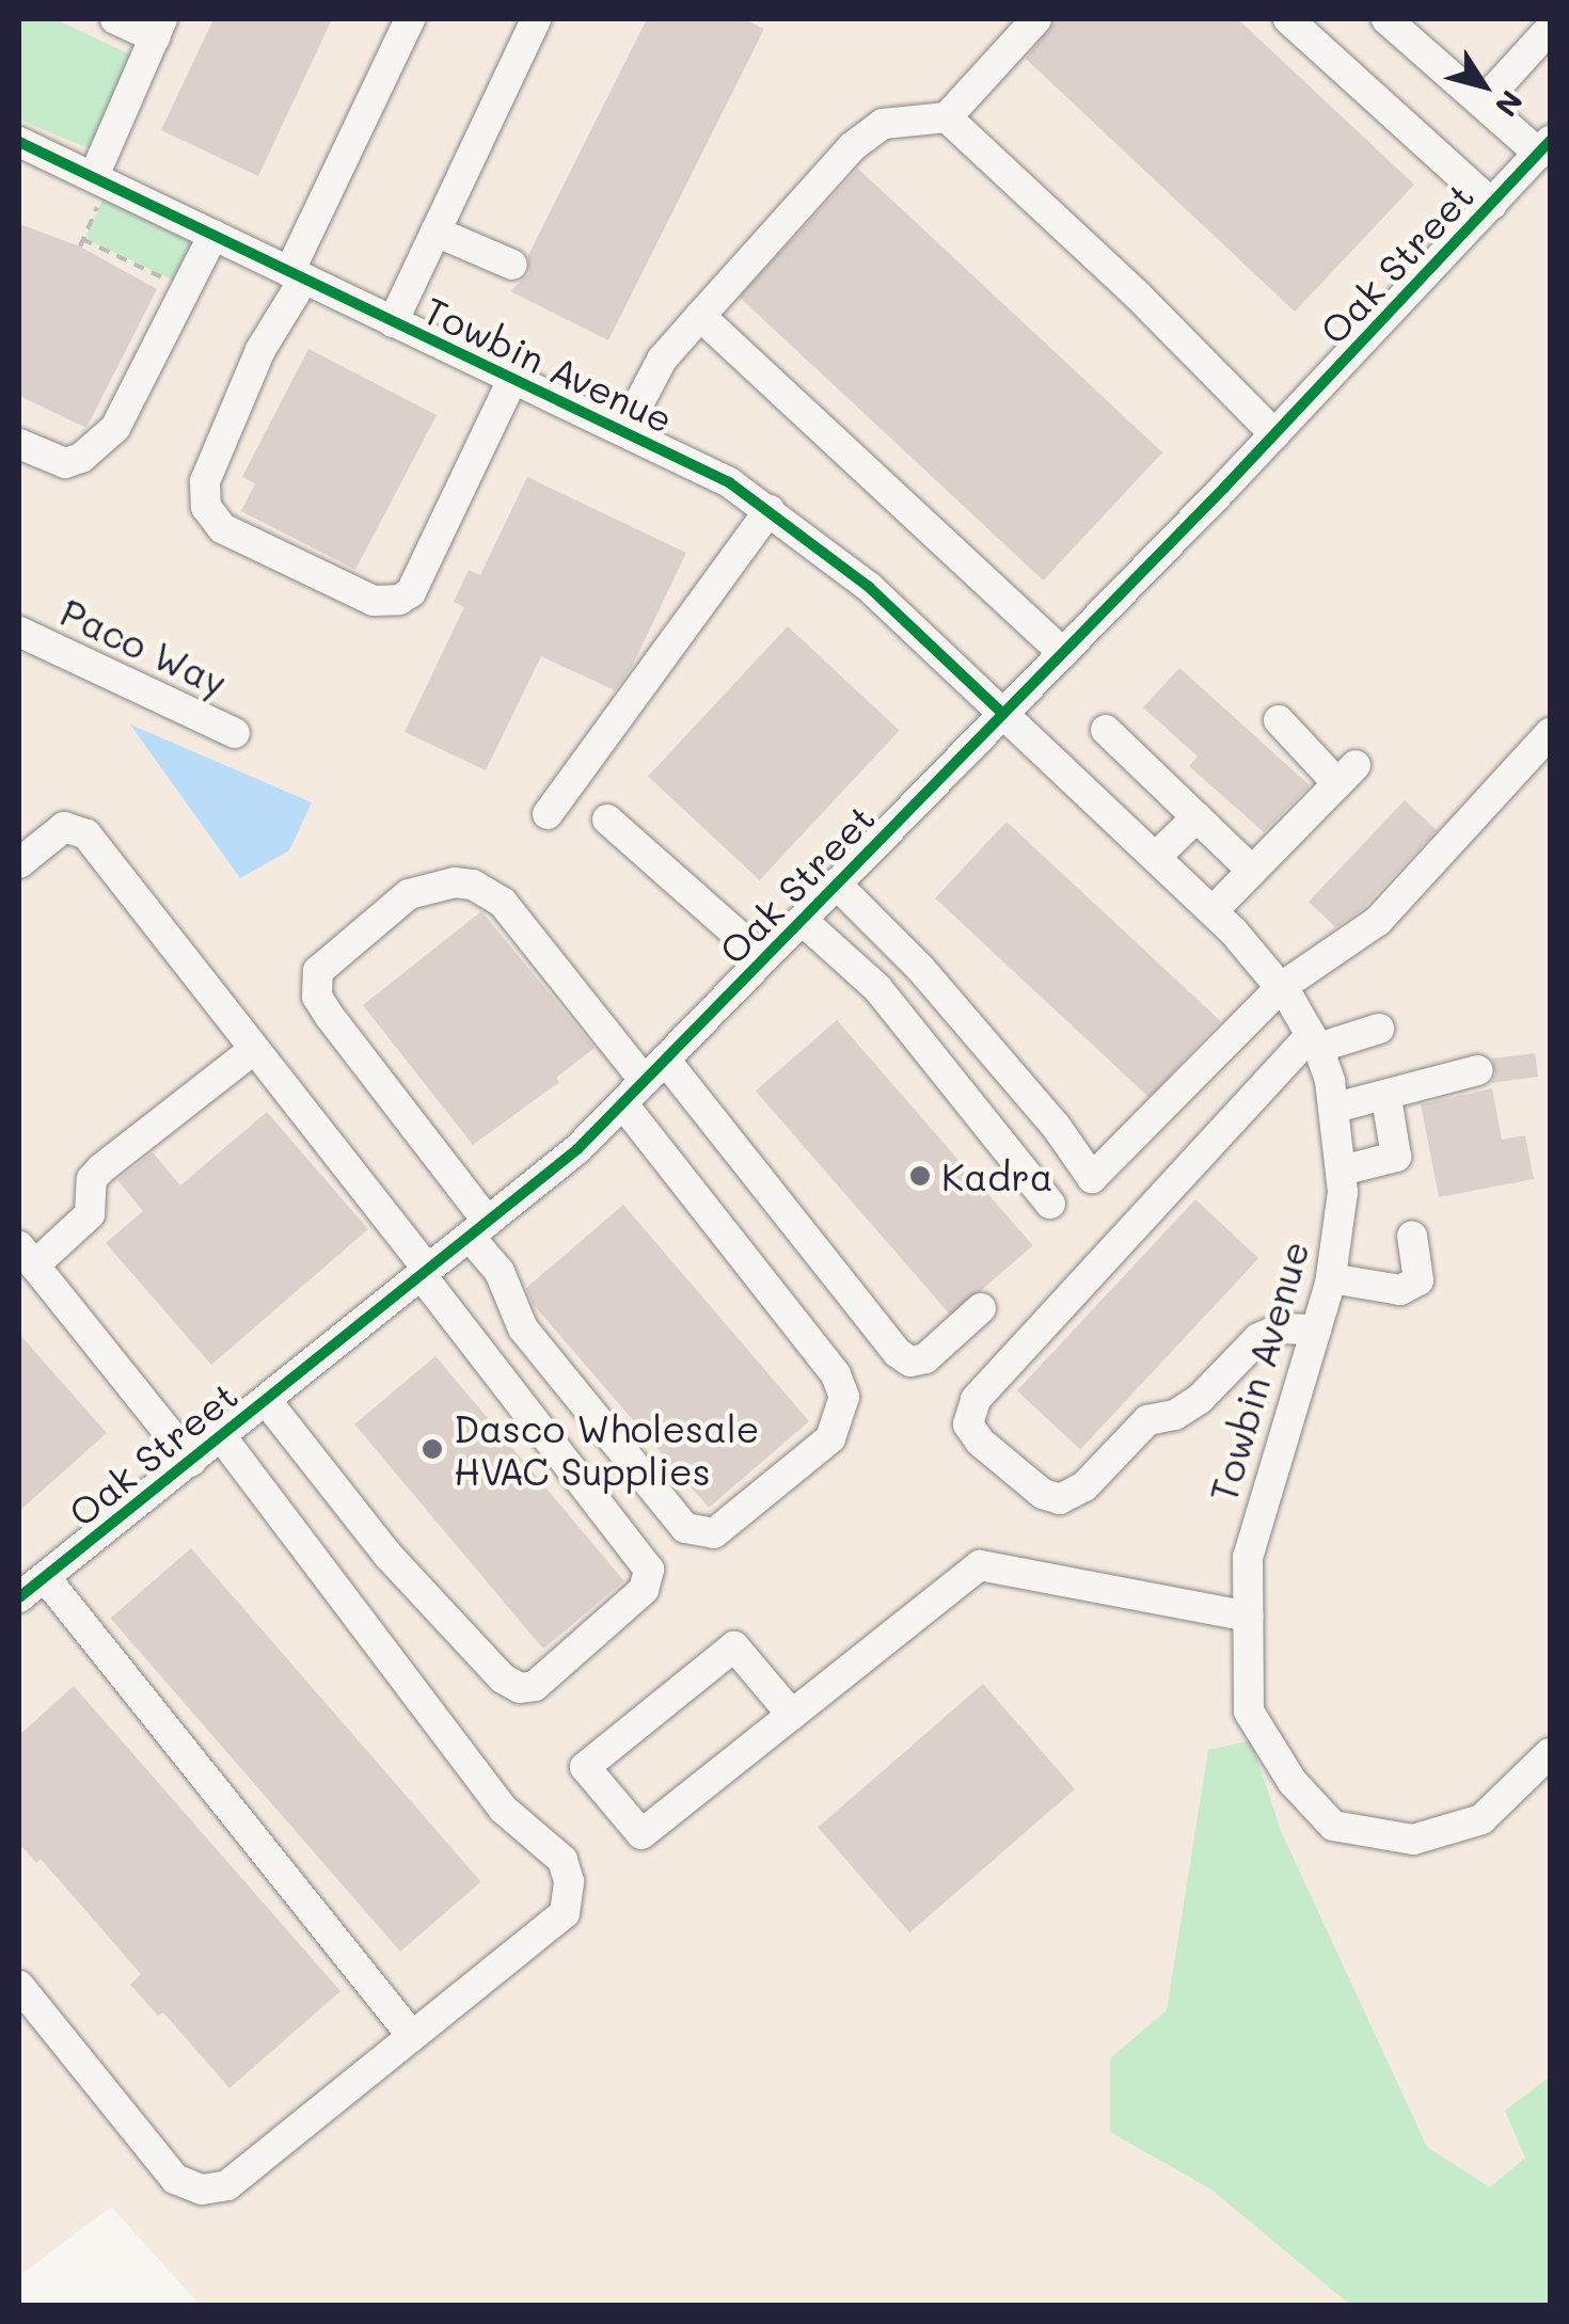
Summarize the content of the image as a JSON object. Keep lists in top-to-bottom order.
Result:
{
  "streets": {
    "street": ["Oak Street", "Towbin Avenue", "Paco Way"]
  },
  "crossings": [
    ["Oak Street", "Towbin Avenue"]
  ],
  "places": ["Kadra", "Dasco Wholesale HVAC Supplies"],
  "north": "bottom right"
}
